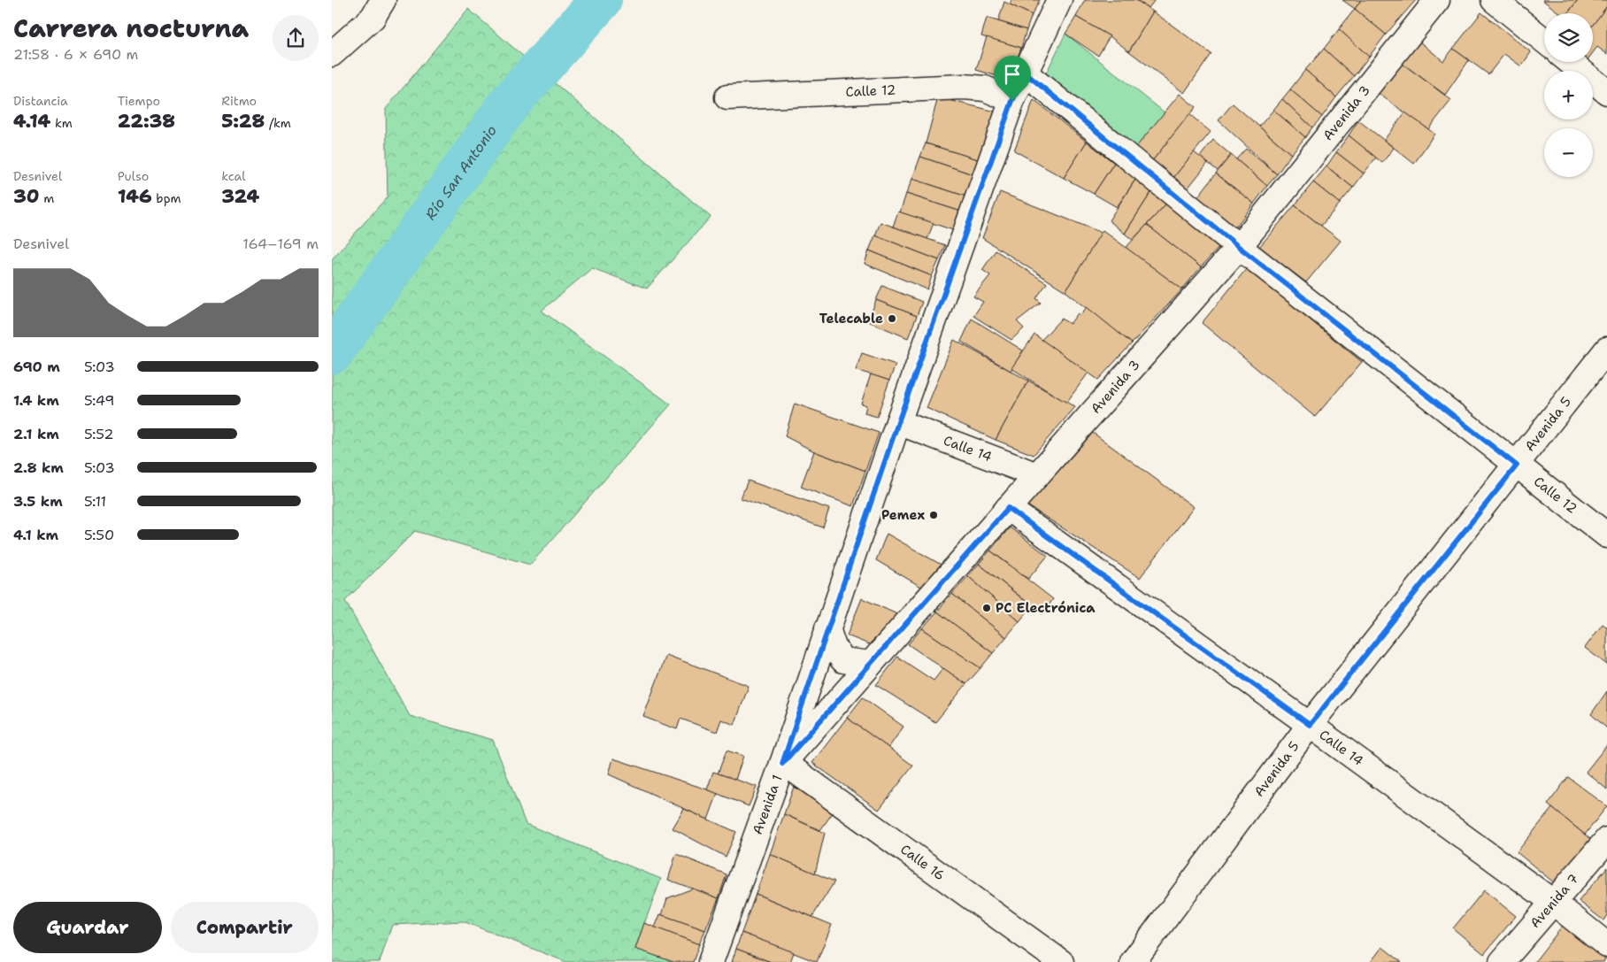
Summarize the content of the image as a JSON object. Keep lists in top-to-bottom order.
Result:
{
  "streets": {
    "street": [
      "Calle 12",
      "Avenida 3",
      "Avenida 5",
      "Calle 14",
      "Avenida 1",
      "Calle 16",
      "Avenida 7"
    ]
  },
  "crossings": [
    ["Calle 12", "Avenida 3"],
    ["Calle 12", "Avenida 5"],
    ["Calle 12", "Avenida 1"],
    ["Avenida 3", "Calle 14"],
    ["Avenida 3", "Avenida 1"],
    ["Avenida 3", "Calle 16"],
    ["Avenida 5", "Calle 14"],
    ["Calle 14", "Avenida 1"],
    ["Calle 14", "Avenida 7"],
    ["Avenida 1", "Calle 16"]
  ],
  "water": ["Río San Antonio"],
  "places": ["Telecable", "Pemex", "PC Electrónica"],
  "page": {
    "heading": ["Carrera nocturna", "21:58 · 6 × 690 m"],
    "map_buttons": ["+", "−"],
    "stats": [
      ["Distancia", "4.14 km"],
      ["Tiempo", "22:38"],
      ["Ritmo", "5:28 /km"],
      ["Desnivel", "30 m"],
      ["Pulso", "146 bpm"],
      ["kcal", "324"]
    ],
    "chart": ["Desnivel", "164–169 m"],
    "list": [
      {
        "name": "690 m",
        "note": "5:03"
      },
      {
        "name": "1.4 km",
        "note": "5:49"
      },
      {
        "name": "2.1 km",
        "note": "5:52"
      },
      {
        "name": "2.8 km",
        "note": "5:03"
      },
      {
        "name": "3.5 km",
        "note": "5:11"
      },
      {
        "name": "4.1 km",
        "note": "5:50"
      }
    ],
    "buttons": ["Guardar", "Compartir"]
  }
}
